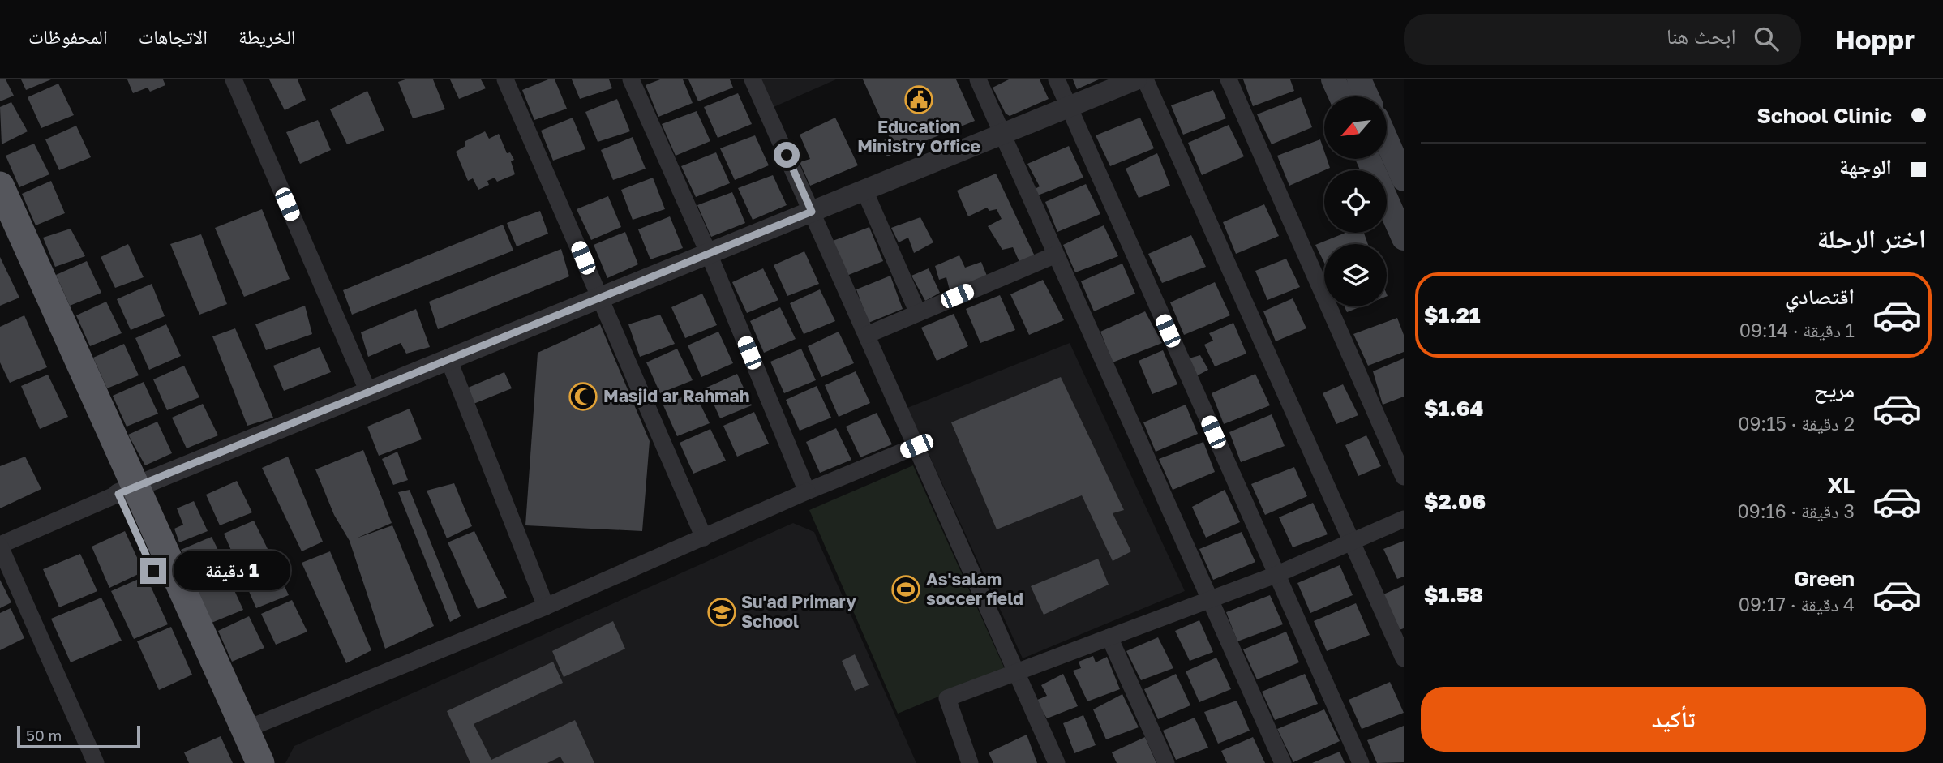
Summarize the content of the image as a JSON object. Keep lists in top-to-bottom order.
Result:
{
  "places": {
    "public building": ["Education Ministry Office"],
    "mosque": ["Masjid ar Rahmah"],
    "sports": ["As'salam soccer field"],
    "school or university": ["Su'ad Primary School"]
  },
  "scale_bar": "50 m",
  "north": "bottom left",
  "page": {
    "header": "Hoppr",
    "search": "ابحث هنا",
    "nav": ["الخريطة", "الاتجاهات", "المحفوظات"],
    "banner": ["School Clinic", "الوجهة"],
    "heading": "اختر الرحلة",
    "list": [
      {
        "name": "اقتصادي",
        "note": "1 دقيقة · 09:14",
        "value": "$1.21"
      },
      {
        "name": "مريح",
        "note": "2 دقيقة · 09:15",
        "value": "$1.64"
      },
      {
        "name": "XL",
        "note": "3 دقيقة · 09:16",
        "value": "$2.06"
      },
      {
        "name": "Green",
        "note": "4 دقيقة · 09:17",
        "value": "$1.58"
      }
    ],
    "bubble": "1 دقيقة",
    "buttons": "تأكيد",
    "scale": "50 m"
  }
}
